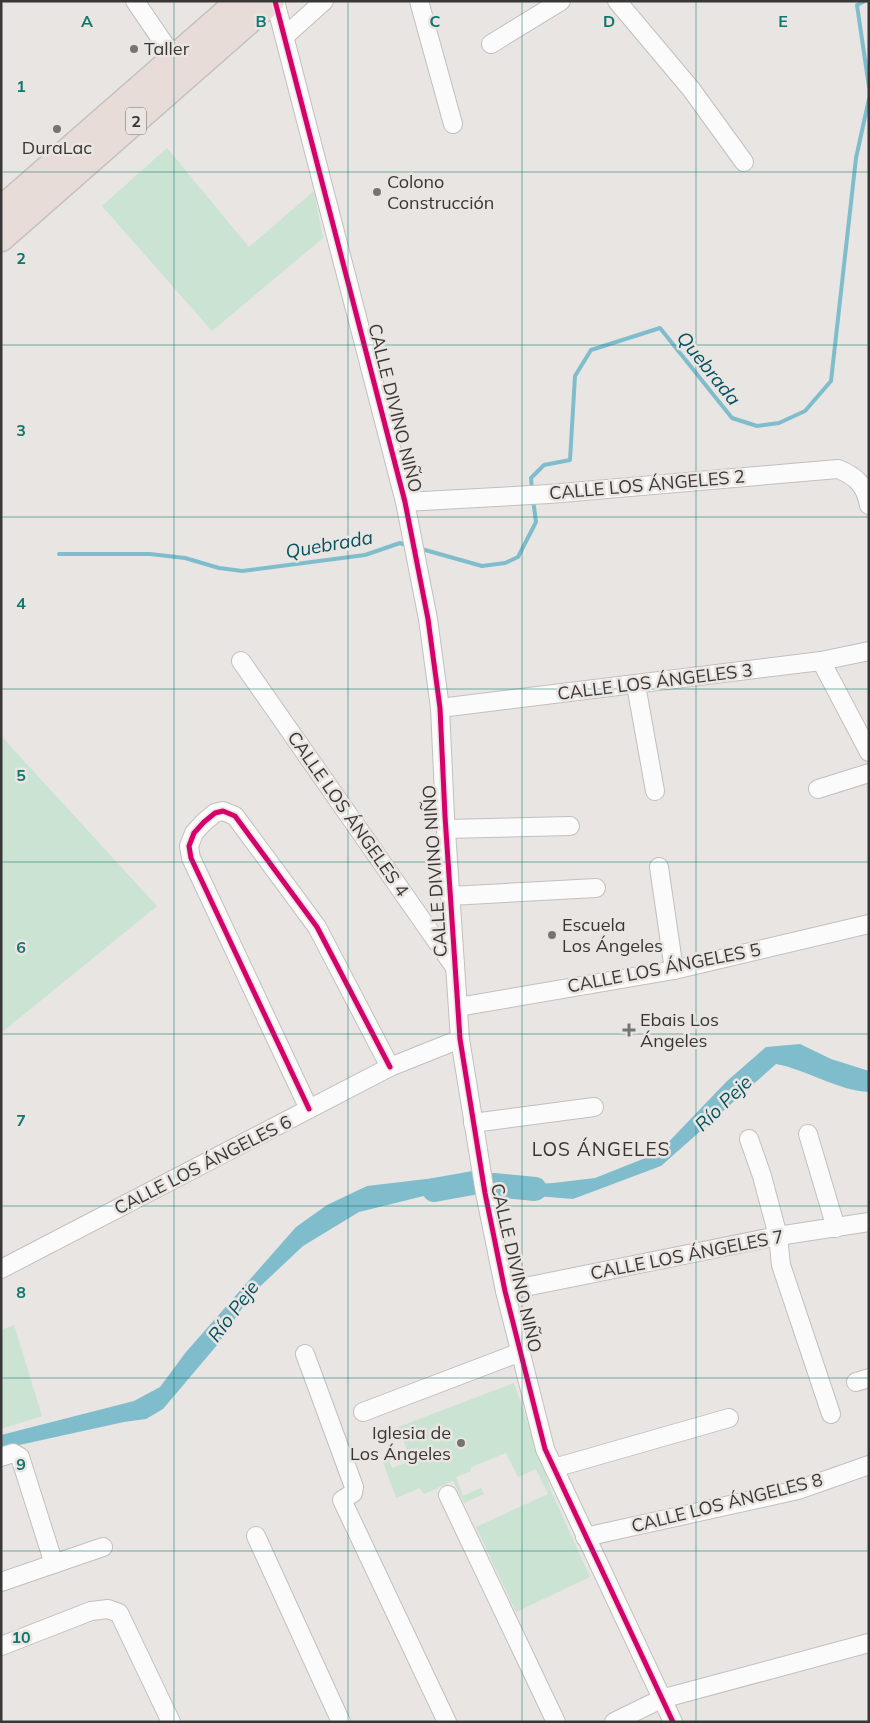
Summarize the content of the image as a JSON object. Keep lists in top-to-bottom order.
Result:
{
  "streets": {
    "highway": ["2"],
    "street": [
      "CALLE DIVINO NIÑO",
      "CALLE LOS ÁNGELES 2",
      "CALLE LOS ÁNGELES 3",
      "CALLE LOS ÁNGELES 4",
      "CALLE LOS ÁNGELES 5",
      "CALLE LOS ÁNGELES 6",
      "CALLE LOS ÁNGELES 7",
      "CALLE LOS ÁNGELES 8"
    ]
  },
  "crossings": [
    ["CALLE DIVINO NIÑO", "CALLE LOS ÁNGELES 2"],
    ["CALLE DIVINO NIÑO", "CALLE LOS ÁNGELES 3"],
    ["CALLE DIVINO NIÑO", "CALLE LOS ÁNGELES 4"],
    ["CALLE DIVINO NIÑO", "CALLE LOS ÁNGELES 5"],
    ["CALLE DIVINO NIÑO", "CALLE LOS ÁNGELES 6"],
    ["CALLE DIVINO NIÑO", "CALLE LOS ÁNGELES 7"],
    ["CALLE DIVINO NIÑO", "CALLE LOS ÁNGELES 8"]
  ],
  "districts": ["LOS ÁNGELES"],
  "water": ["Quebrada", "Río Peje"],
  "places": {
    "other": [
      "Taller",
      "DuraLac",
      "Colono Construcción",
      "Escuela Los Ángeles",
      "Iglesia de Los Ángeles"
    ],
    "health": ["Ebais Los Ángeles"]
  },
  "grid": {
    "columns": [
      "A",
      "B",
      "C",
      "D",
      "E"
    ],
    "rows": [
      "1",
      "2",
      "3",
      "4",
      "5",
      "6",
      "7",
      "8",
      "9",
      "10"
    ]
  }
}
